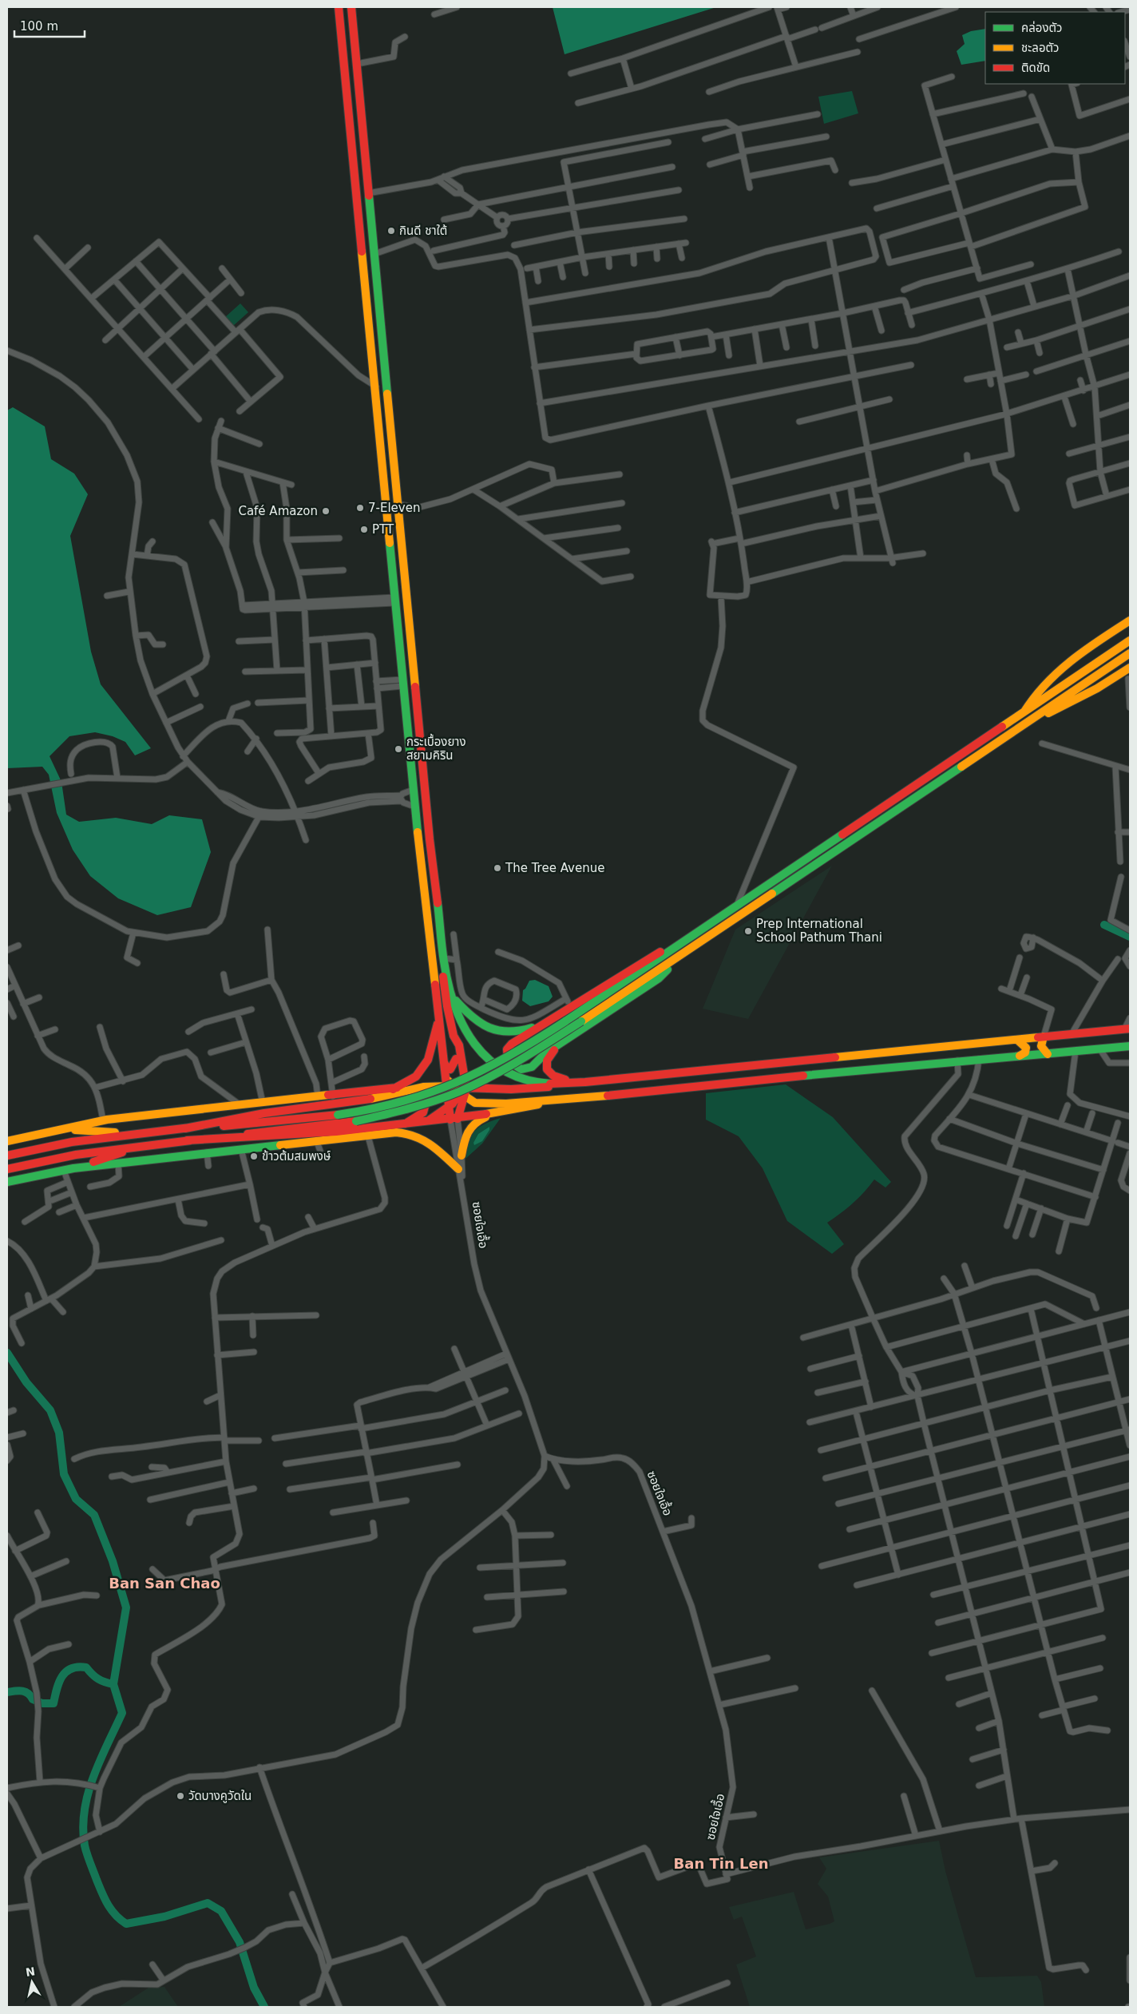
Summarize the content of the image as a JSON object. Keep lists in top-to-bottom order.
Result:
{
  "streets": {
    "street": ["ซอยใจเอื้อ"]
  },
  "districts": ["Ban San Chao", "Ban Tin Len"],
  "places": [
    "กินดี ชาใต้",
    "7-Eleven",
    "Café Amazon",
    "PTT",
    "กระเบื้องยาง สยามคิริน",
    "The Tree Avenue",
    "Prep International School Pathum Thani",
    "ข้าวต้มสมพงษ์",
    "วัดบางคูวัดใน"
  ],
  "legend": ["คล่องตัว", "ชะลอตัว", "ติดขัด"],
  "scale_bar": "100 m",
  "north": "top"
}
